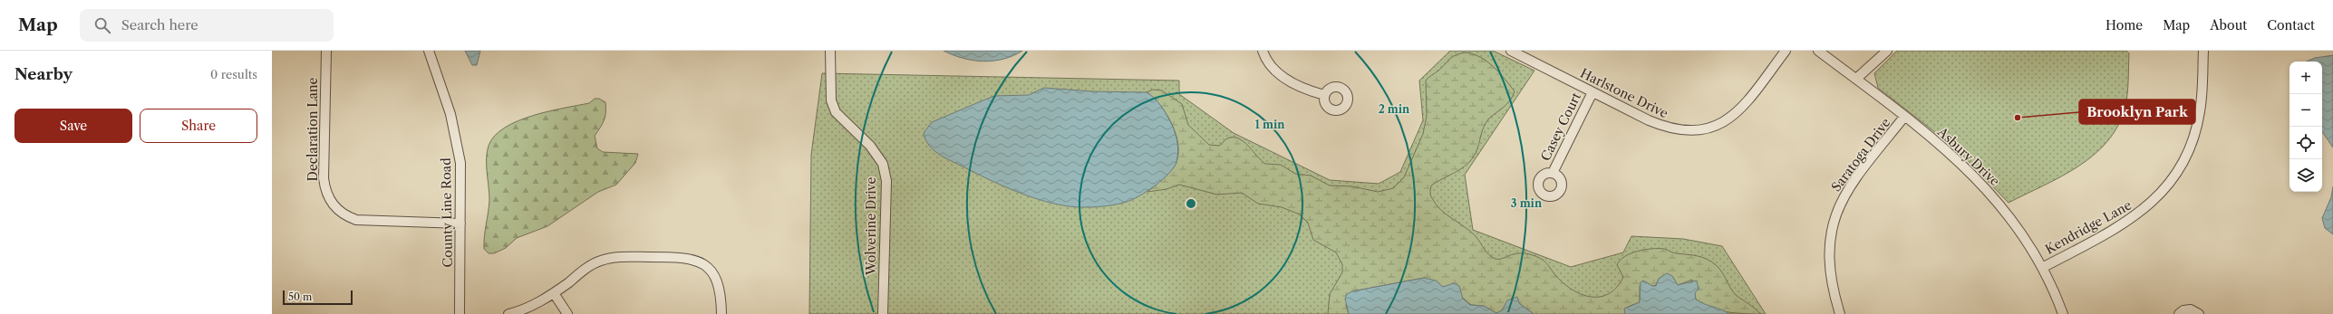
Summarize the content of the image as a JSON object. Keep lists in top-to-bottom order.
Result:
{
  "streets": {
    "street": [
      "Harlstone Drive",
      "Casey Court",
      "Declaration Lane",
      "Saratoga Drive",
      "Asbury Drive",
      "County Line Road",
      "Wolverine Drive",
      "Kendridge Lane"
    ]
  },
  "crossings": [
    ["Harlstone Drive", "Casey Court"],
    ["Declaration Lane", "County Line Road"],
    ["Saratoga Drive", "Asbury Drive"],
    ["Asbury Drive", "Kendridge Lane"]
  ],
  "places": ["Brooklyn Park"],
  "scale_bar": "50 m",
  "page": {
    "header": "Map",
    "search": "Search here",
    "nav": [
      "Home",
      "Map",
      "About",
      "Contact"
    ],
    "heading": ["Nearby", "0 results"],
    "map_buttons": ["+", "−"],
    "buttons": ["Save", "Share"],
    "scale": "50 m"
  },
  "rings": ["2 min", "1 min", "3 min"]
}
